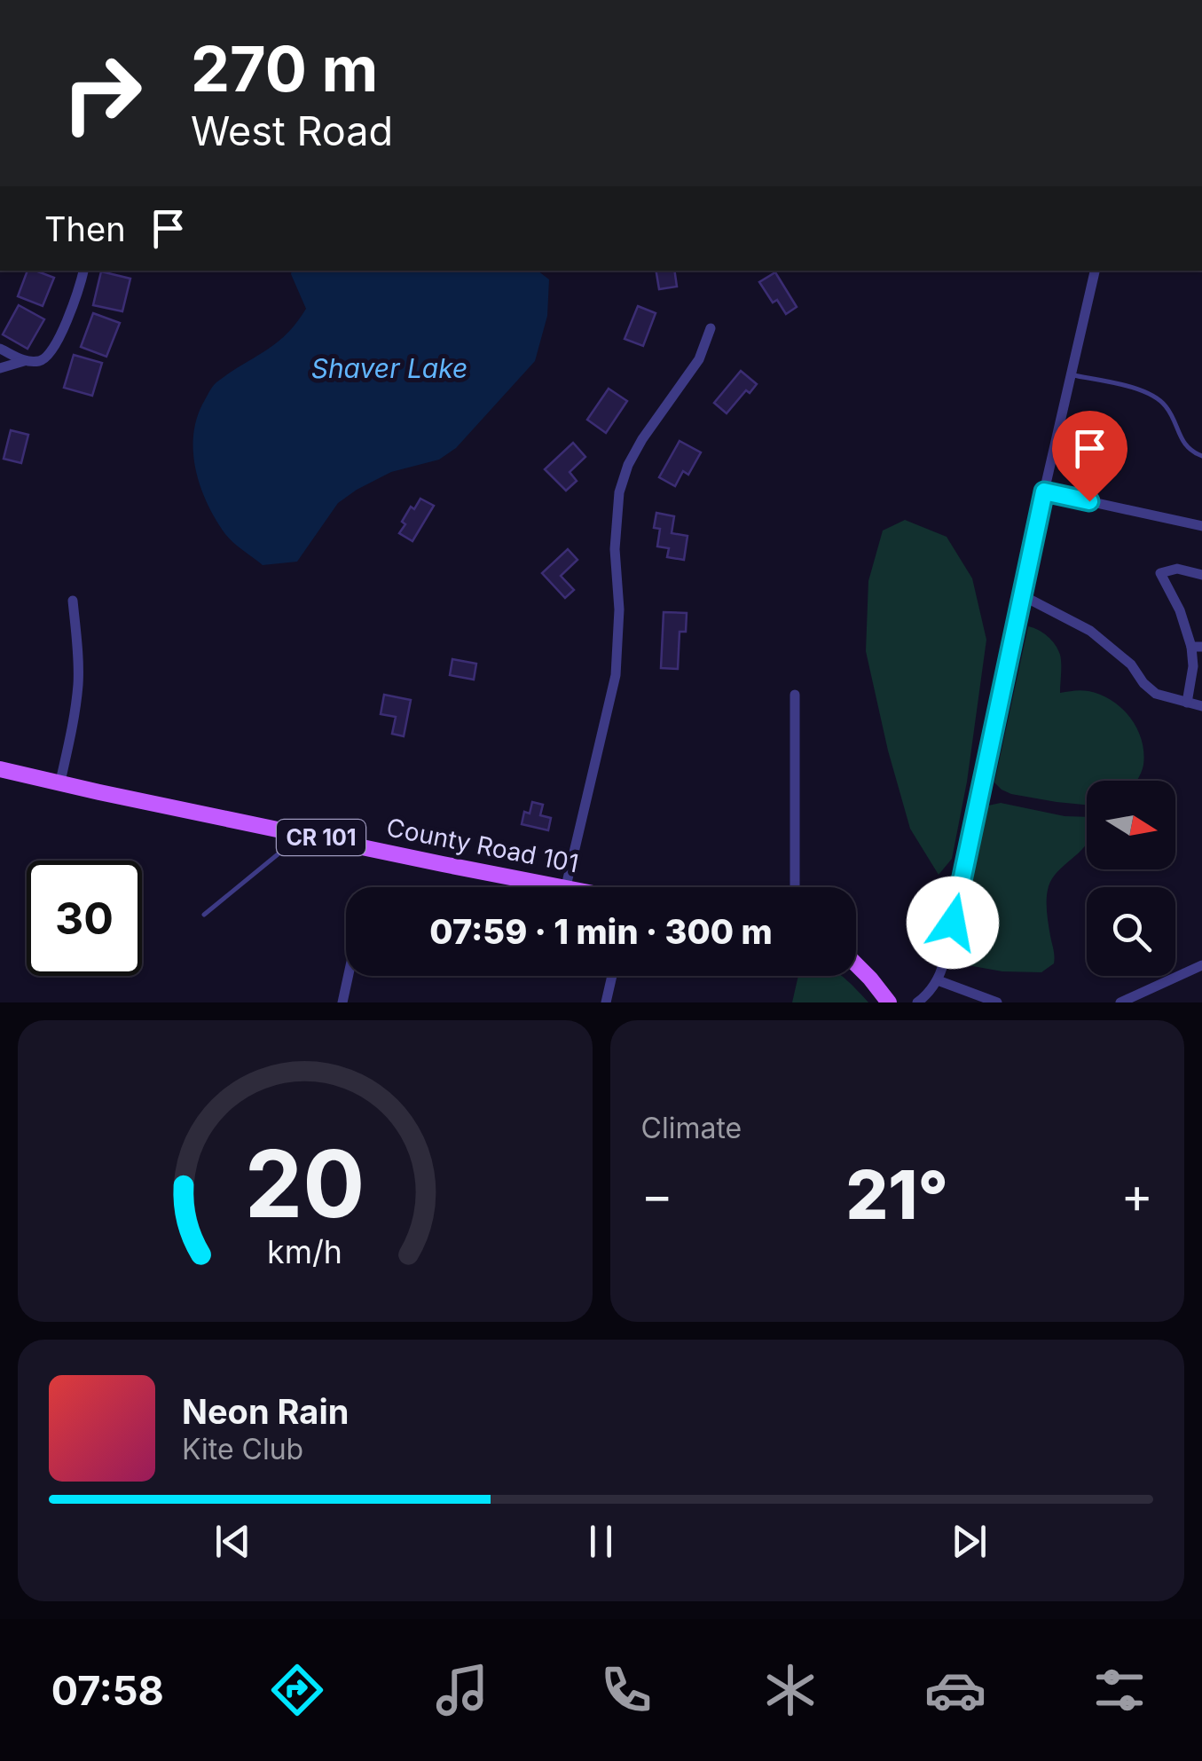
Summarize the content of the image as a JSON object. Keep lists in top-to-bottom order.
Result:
{
  "streets": {
    "main road": ["CR 101", "County Road 101"]
  },
  "water": ["Shaver Lake"],
  "north": "right",
  "page": {
    "turn": ["270 m", "West Road"],
    "then": "Then",
    "limit": "30",
    "trip": "07:59 · 1 min · 300 m",
    "tile": "Climate",
    "heat": ["−", "21°", "+"],
    "song": ["Neon Rain", "Kite Club"],
    "tabs": "07:58",
    "gauge": ["20", "km/h"]
  }
}
